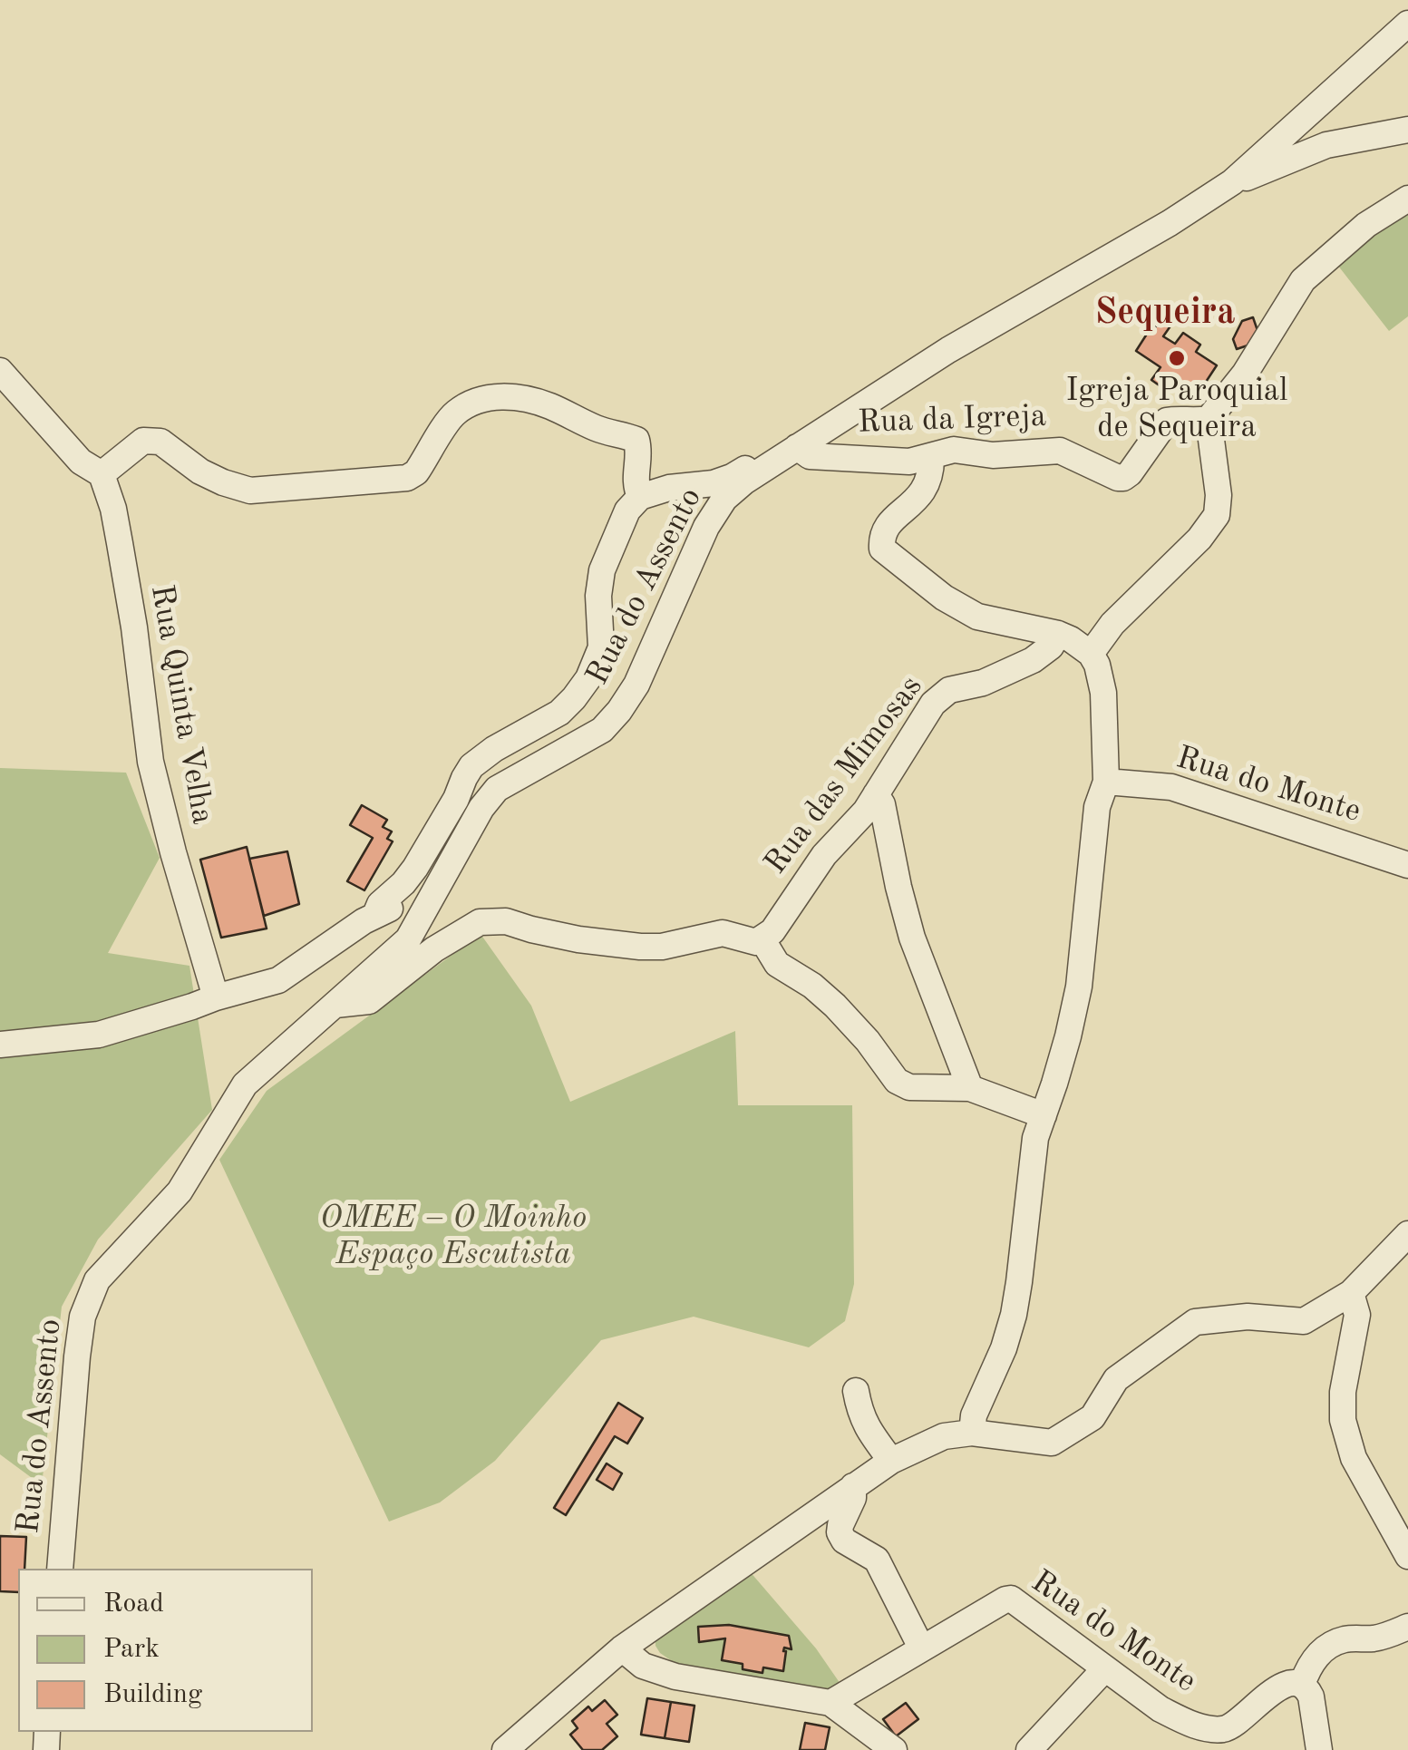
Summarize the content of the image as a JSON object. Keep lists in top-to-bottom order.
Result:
{
  "streets": {
    "street": [
      "Rua da Igreja",
      "Rua do Assento",
      "Rua Quinta Velha",
      "Rua das Mimosas",
      "Rua do Monte"
    ]
  },
  "crossings": [
    ["Rua da Igreja", "Rua do Assento"]
  ],
  "districts": ["Sequeira"],
  "parks": ["OMEE – O Moinho Espaço Escutista"],
  "places": ["Igreja Paroquial de Sequeira"],
  "legend": ["Road", "Park", "Building"]
}
